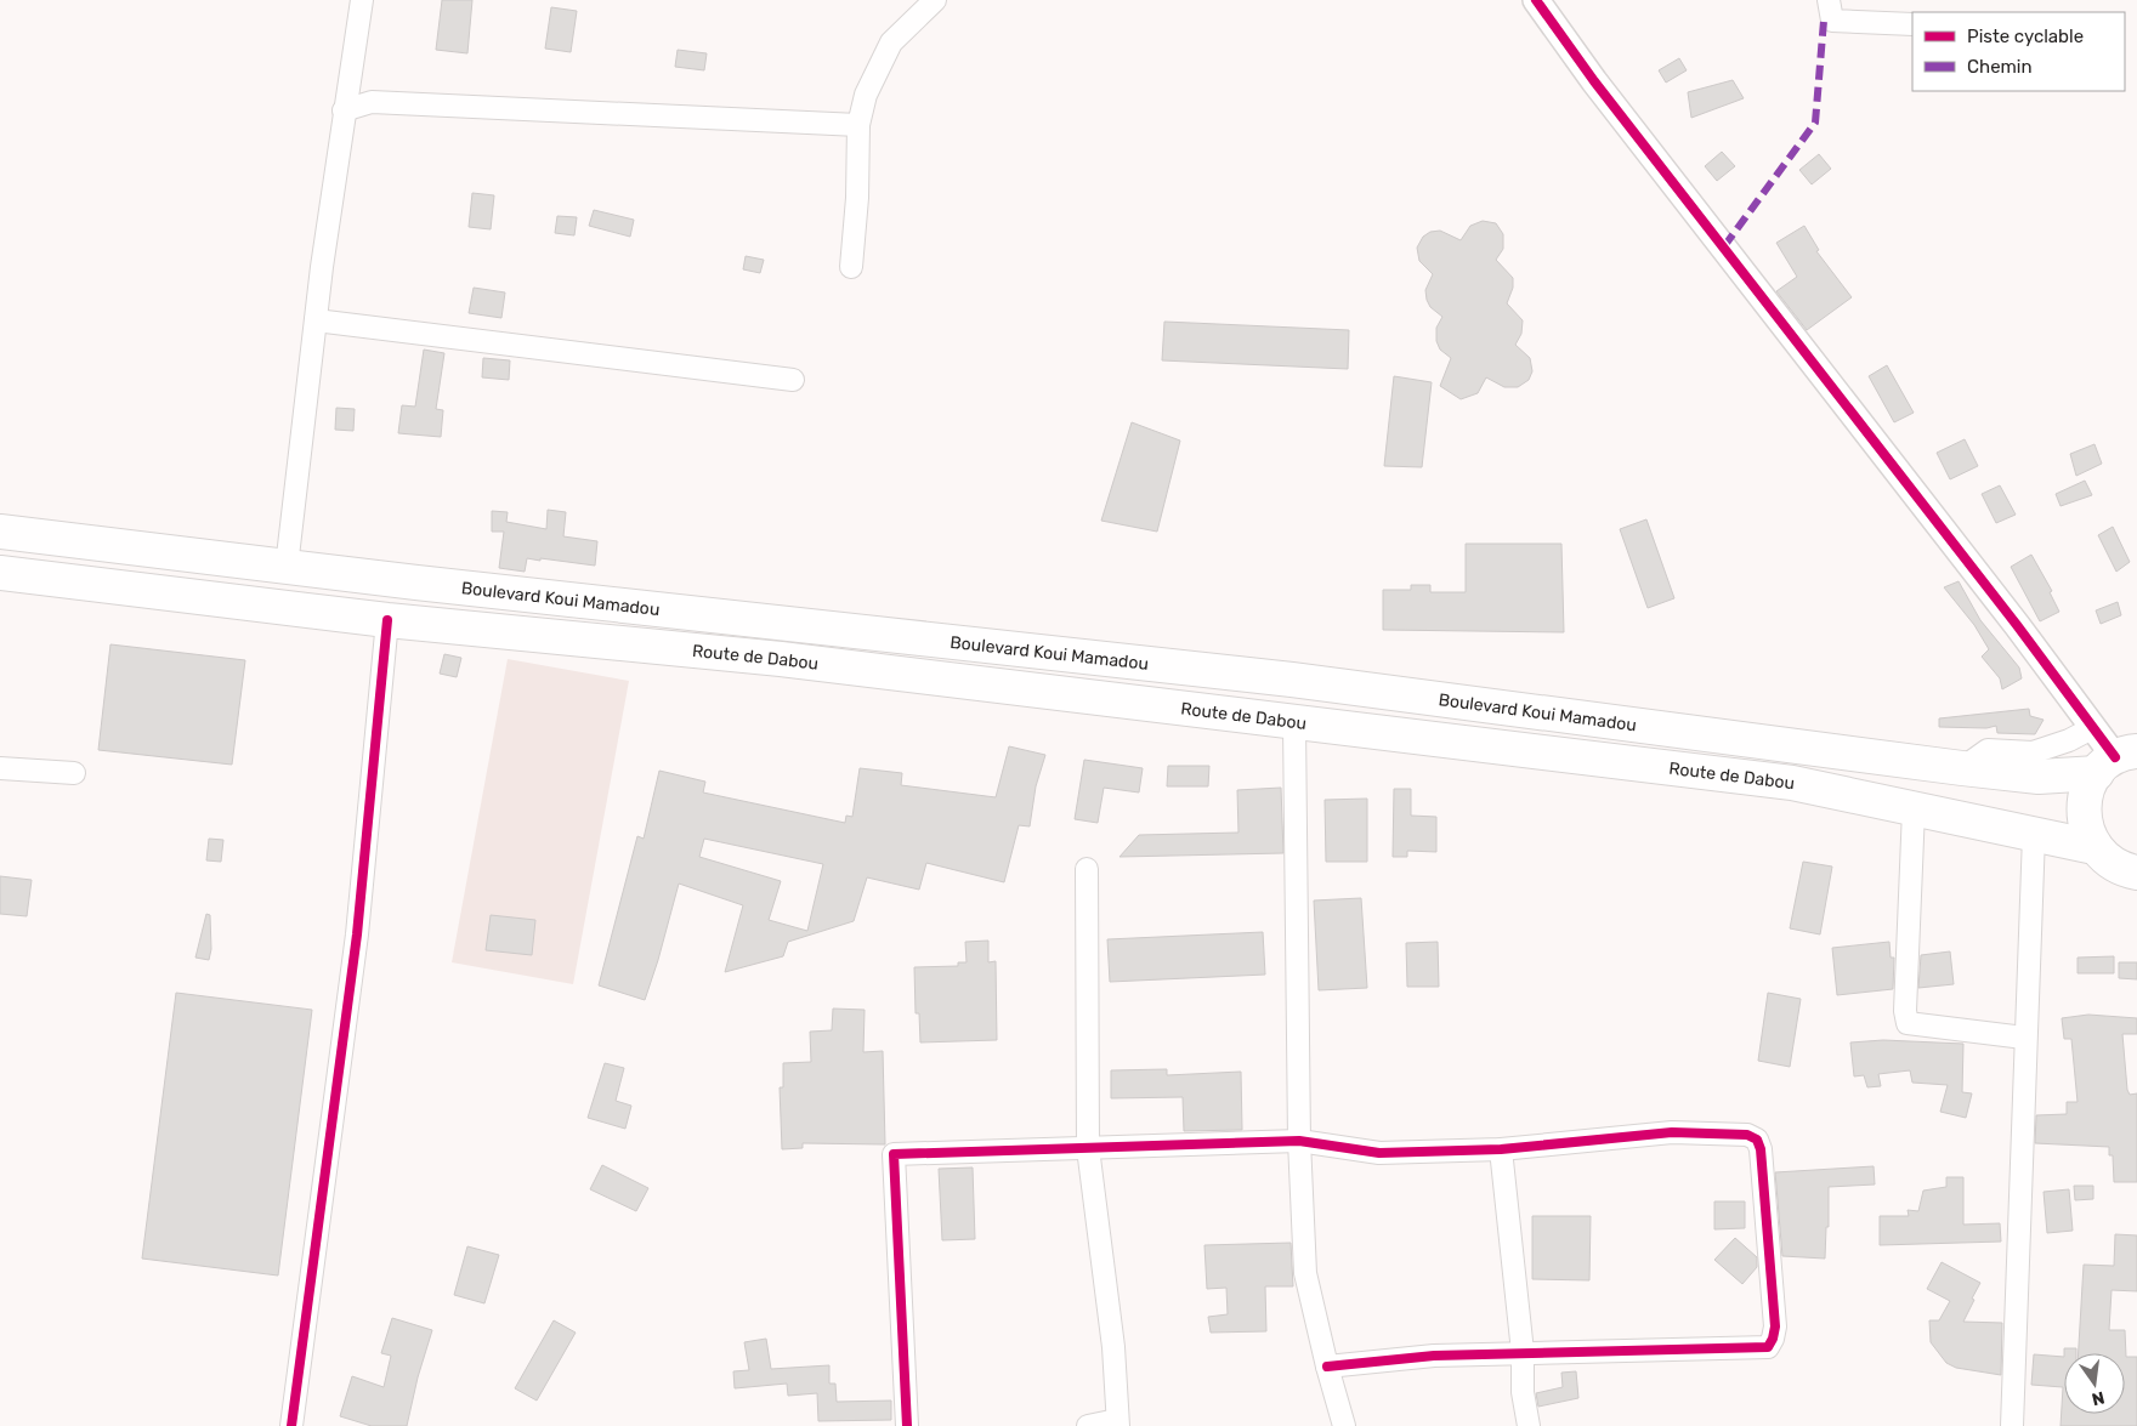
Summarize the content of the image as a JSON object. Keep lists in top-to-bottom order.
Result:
{
  "streets": {
    "main road": ["Boulevard Koui Mamadou", "Route de Dabou"]
  },
  "legend": ["Piste cyclable", "Chemin"],
  "north": "bottom"
}
